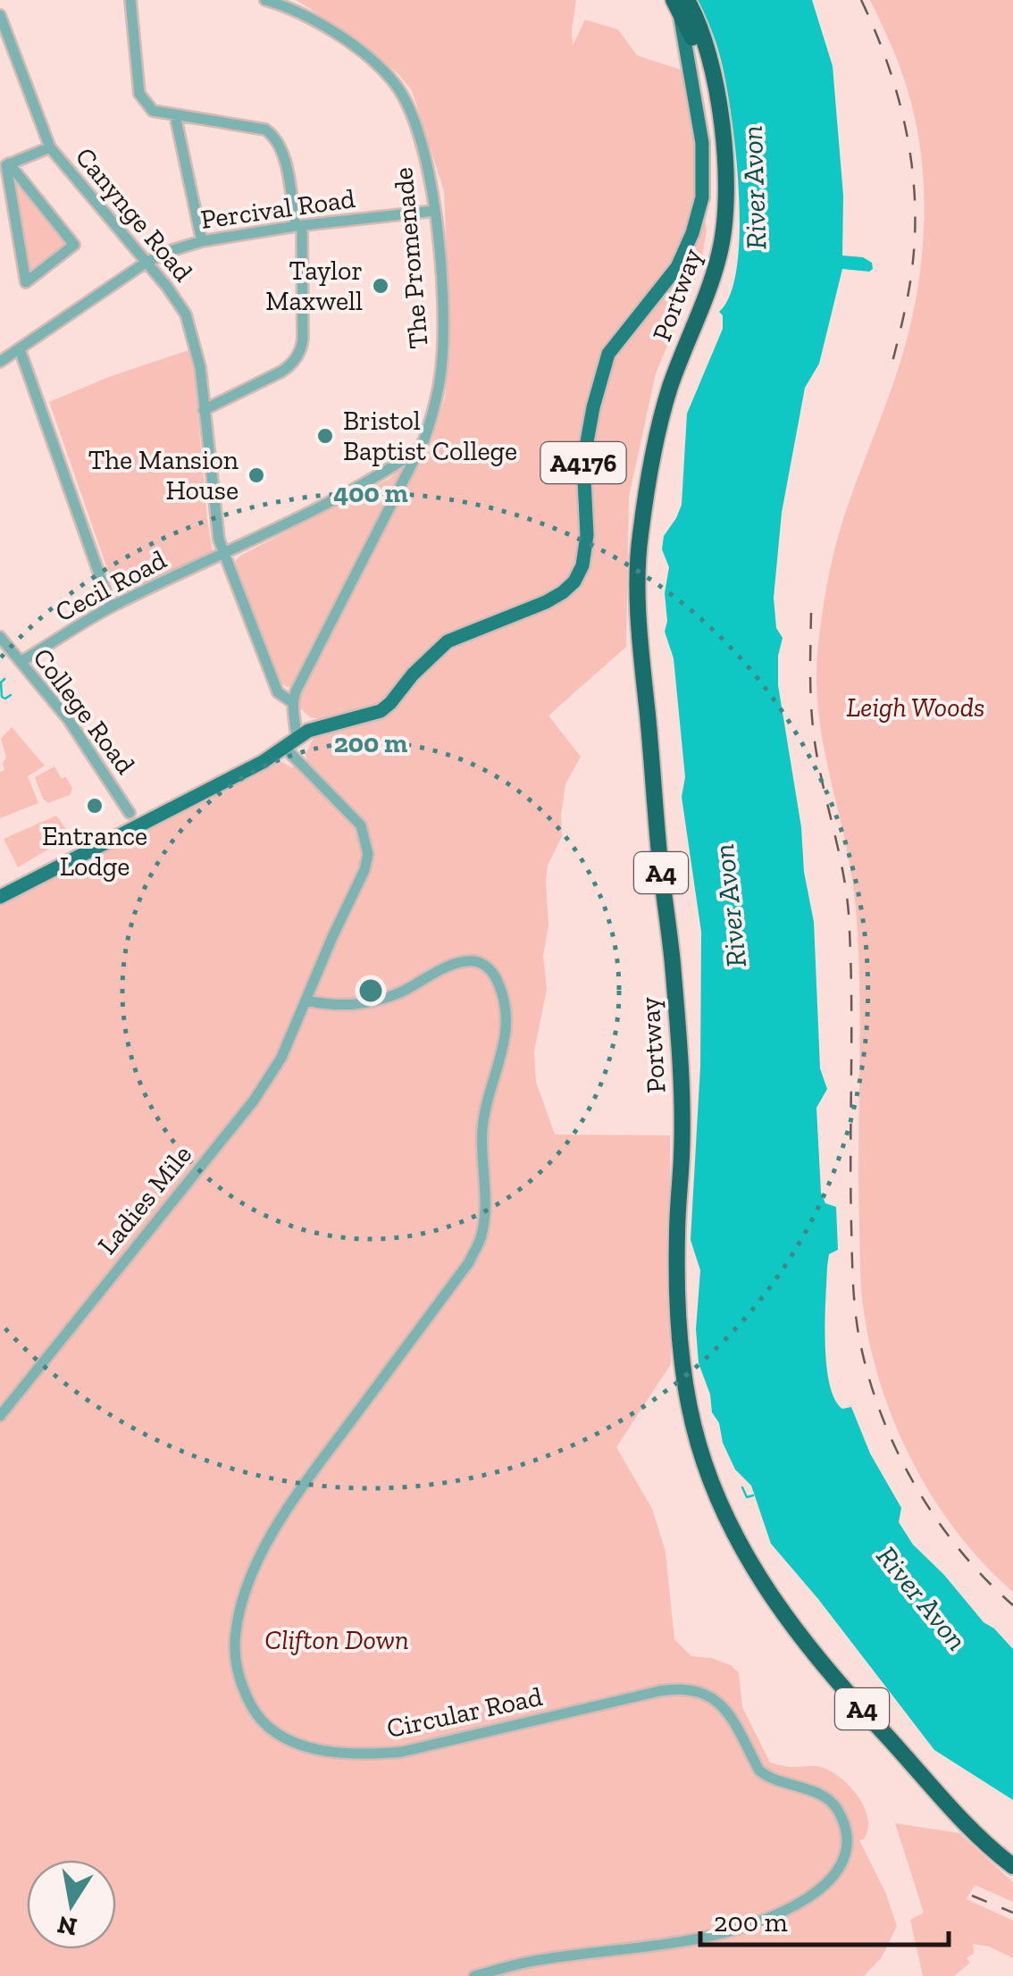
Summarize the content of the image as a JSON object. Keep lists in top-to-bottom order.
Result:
{
  "streets": {
    "highway": ["Portway", "A4"],
    "main road": ["A4176"],
    "street": [
      "Percival Road",
      "Canynge Road",
      "The Promenade",
      "Cecil Road",
      "College Road",
      "Ladies Mile",
      "Circular Road"
    ]
  },
  "crossings": [
    ["Percival Road", "Canynge Road"],
    ["Percival Road", "The Promenade"],
    ["Canynge Road", "Cecil Road"],
    ["Portway", "A4176"],
    ["A4176", "College Road"],
    ["A4176", "Ladies Mile"],
    ["Cecil Road", "College Road"],
    ["Ladies Mile", "Circular Road"]
  ],
  "water": ["River Avon"],
  "parks": ["Leigh Woods", "Clifton Down"],
  "places": [
    "Taylor Maxwell",
    "Bristol Baptist College",
    "The Mansion House",
    "Entrance Lodge"
  ],
  "scale_bar": "200 m",
  "north": "bottom",
  "rings": ["400 m", "200 m"]
}
